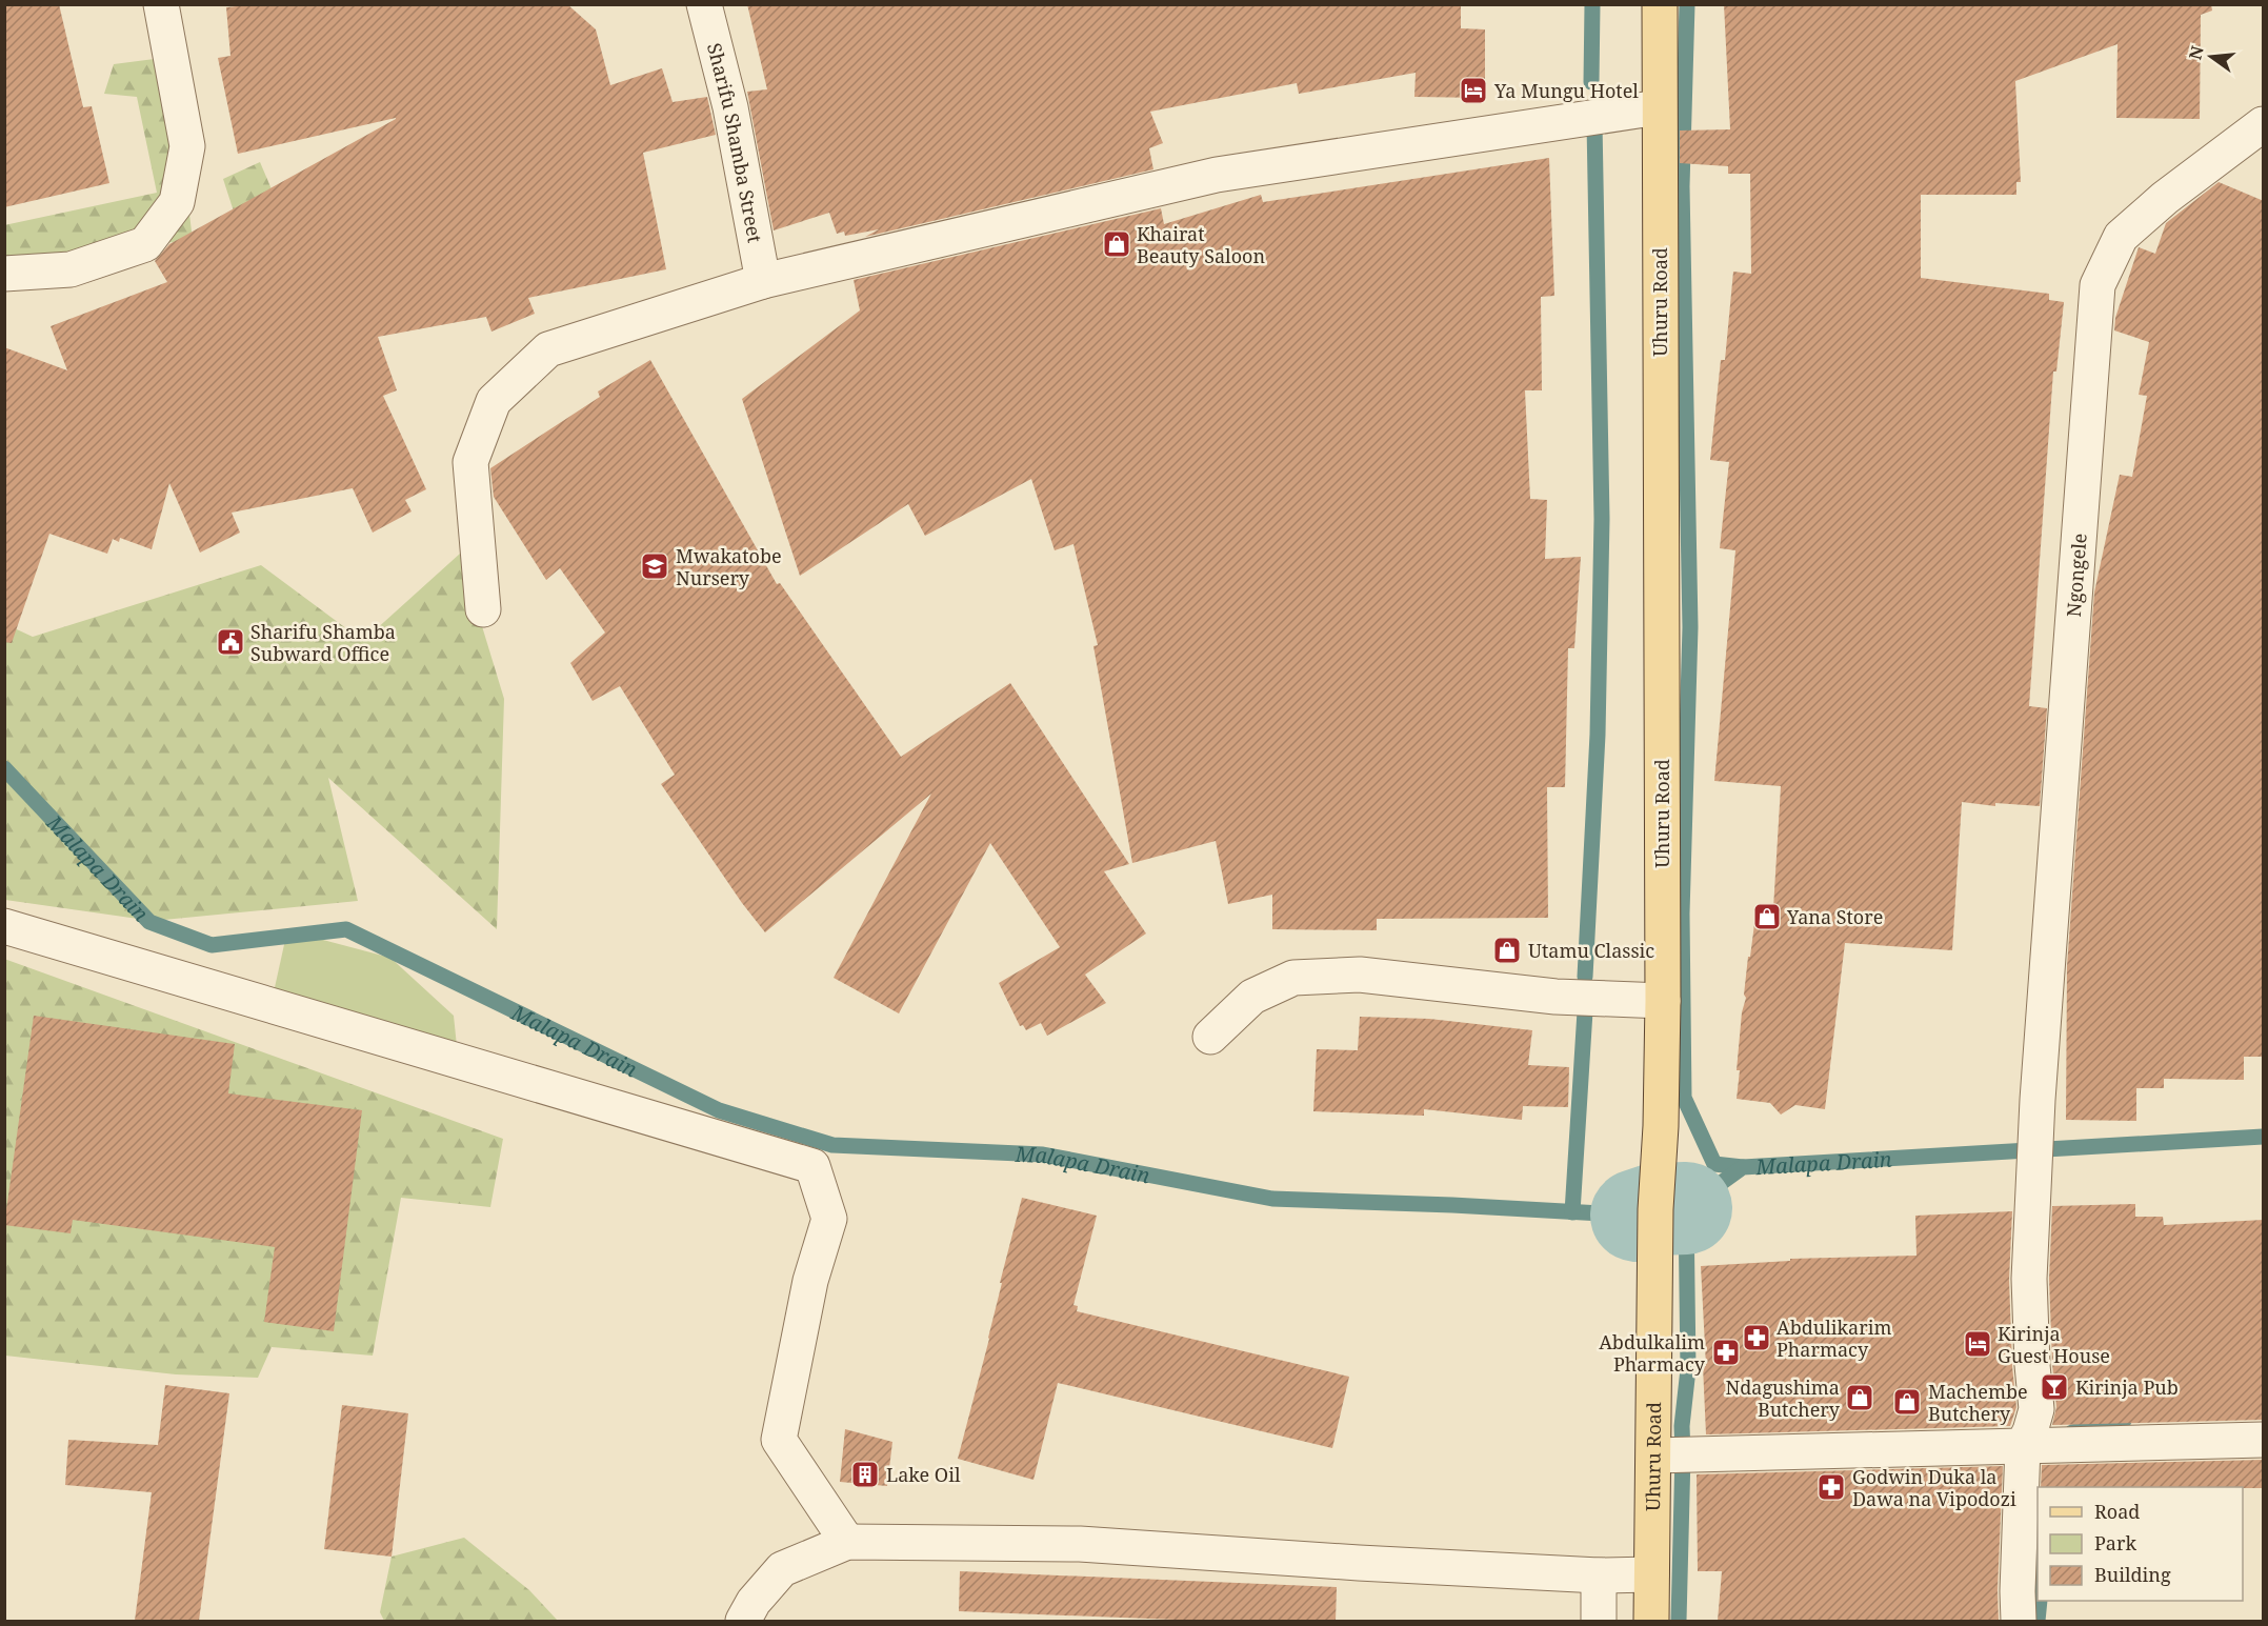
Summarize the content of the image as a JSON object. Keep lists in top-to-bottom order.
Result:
{
  "streets": {
    "main road": ["Uhuru Road"],
    "street": ["Sharifu Shamba Street", "Ngongele"]
  },
  "water": ["Malapa Drain"],
  "places": {
    "hotel": ["Ya Mungu Hotel", "Kirinja Guest House"],
    "shop": [
      "Khairat Beauty Saloon",
      "Yana Store",
      "Utamu Classic",
      "Ndagushima Butchery",
      "Machembe Butchery"
    ],
    "school or university": ["Mwakatobe Nursery"],
    "public building": ["Sharifu Shamba Subward Office"],
    "pharmacy": ["Abdulikarim Pharmacy", "Abdulkalim Pharmacy", "Godwin Duka la Dawa na Vipodozi"],
    "bar": ["Kirinja Pub"],
    "building": ["Lake Oil"]
  },
  "legend": ["Road", "Park", "Building"],
  "north": "left"
}
